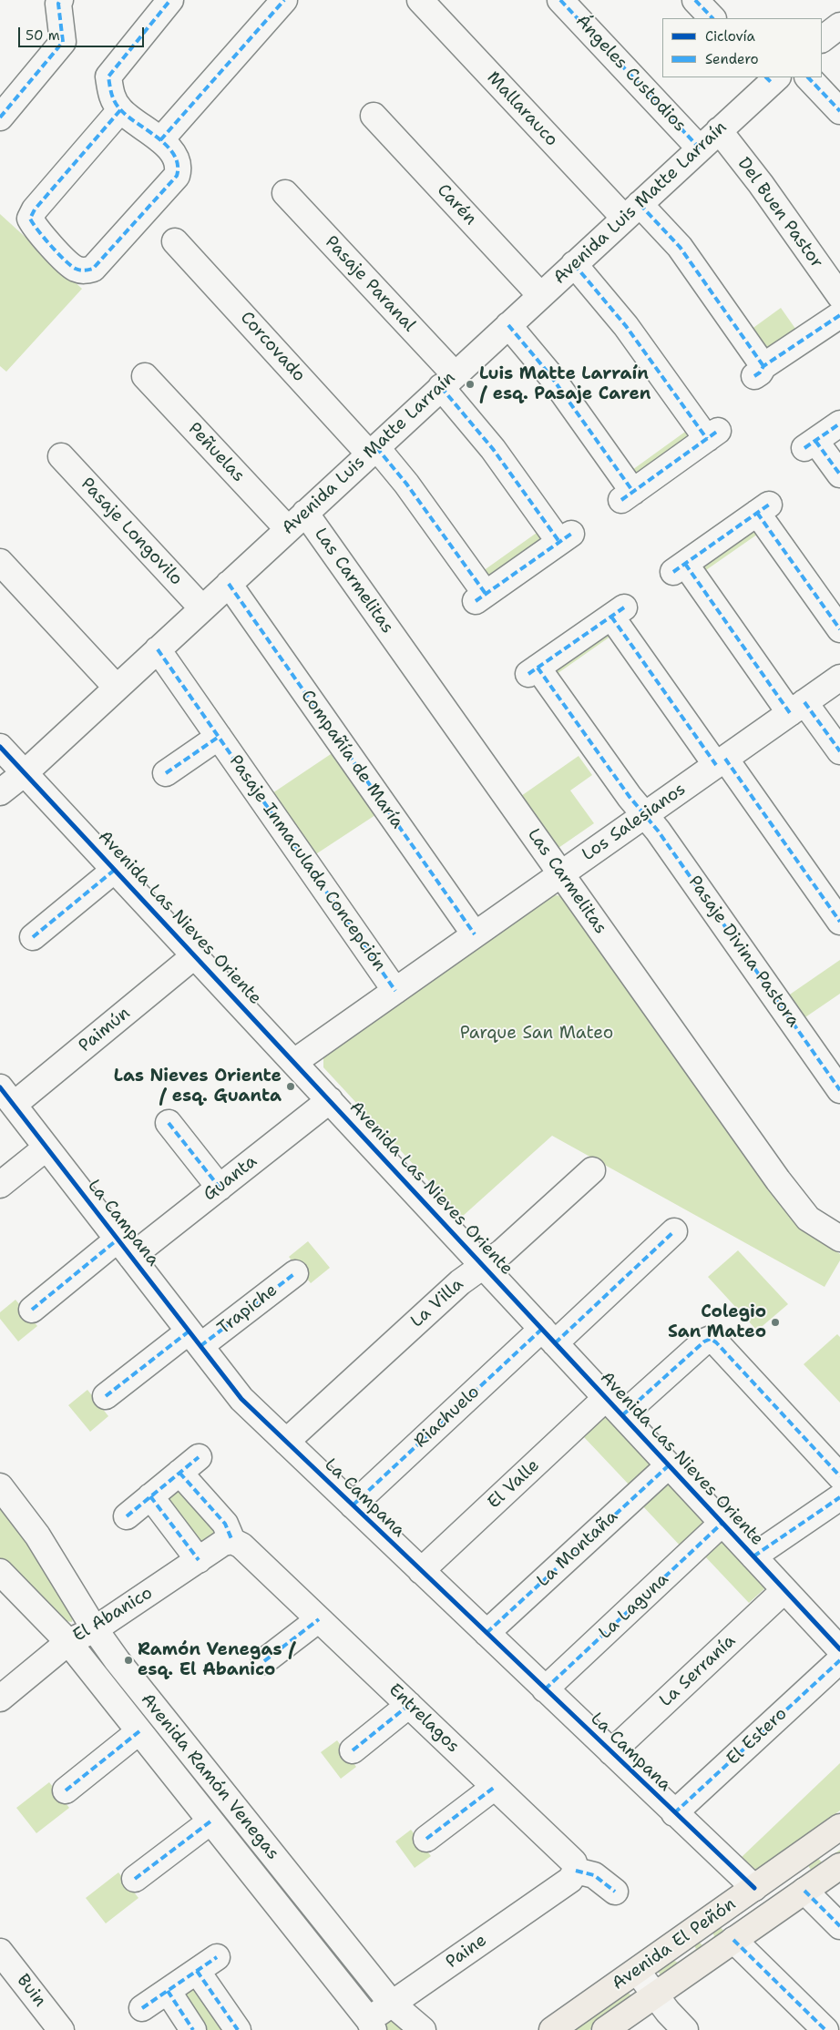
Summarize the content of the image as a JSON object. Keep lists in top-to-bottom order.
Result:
{
  "streets": {
    "main road": ["Avenida El Peñón"],
    "street": [
      "Ángeles Custodios",
      "Mallarauco",
      "Avenida Luis Matte Larraín",
      "Carén",
      "Del Buen Pastor",
      "Pasaje Paranal",
      "Corcovado",
      "Peñuelas",
      "Pasaje Longovilo",
      "Las Carmelitas",
      "Compañía de María",
      "Los Salesianos",
      "Pasaje Inmaculada Concepción",
      "Avenida Las Nieves Oriente",
      "Pasaje Divina Pastora",
      "Paimún",
      "Guanta",
      "La Campana",
      "La Villa",
      "Trapiche",
      "Riachuelo",
      "El Valle",
      "La Montaña",
      "La Laguna",
      "El Abanico",
      "La Serranía",
      "Entrelagos",
      "El Estero",
      "Avenida Ramón Venegas",
      "Paine",
      "Buin"
    ]
  },
  "crossings": [
    ["Ángeles Custodios", "Avenida Luis Matte Larraín"],
    ["Mallarauco", "Avenida Luis Matte Larraín"],
    ["Avenida Luis Matte Larraín", "Carén"],
    ["Avenida Luis Matte Larraín", "Del Buen Pastor"],
    ["Avenida Luis Matte Larraín", "Pasaje Paranal"],
    ["Avenida Luis Matte Larraín", "Corcovado"],
    ["Avenida Luis Matte Larraín", "Peñuelas"],
    ["Avenida Luis Matte Larraín", "Pasaje Longovilo"],
    ["Avenida Luis Matte Larraín", "Las Carmelitas"],
    ["Avenida Luis Matte Larraín", "Compañía de María"],
    ["Avenida Luis Matte Larraín", "Pasaje Inmaculada Concepción"],
    ["Avenida Luis Matte Larraín", "Avenida Las Nieves Oriente"],
    ["Pasaje Paranal", "Corcovado"],
    ["Peñuelas", "Las Carmelitas"],
    ["Las Carmelitas", "Los Salesianos"],
    ["Compañía de María", "Los Salesianos"],
    ["Los Salesianos", "Pasaje Inmaculada Concepción"],
    ["Los Salesianos", "Avenida Las Nieves Oriente"],
    ["Los Salesianos", "Pasaje Divina Pastora"],
    ["Avenida Las Nieves Oriente", "Paimún"],
    ["Avenida Las Nieves Oriente", "Guanta"],
    ["Avenida Las Nieves Oriente", "La Villa"],
    ["Avenida Las Nieves Oriente", "Riachuelo"],
    ["Avenida Las Nieves Oriente", "El Valle"],
    ["Avenida Las Nieves Oriente", "La Montaña"],
    ["Avenida Las Nieves Oriente", "La Laguna"],
    ["Avenida Las Nieves Oriente", "La Serranía"],
    ["Paimún", "La Campana"],
    ["Guanta", "La Campana"],
    ["La Campana", "La Villa"],
    ["La Campana", "Trapiche"],
    ["La Campana", "Riachuelo"],
    ["La Campana", "El Valle"],
    ["La Campana", "La Montaña"],
    ["La Campana", "La Laguna"],
    ["La Campana", "La Serranía"],
    ["La Campana", "El Estero"],
    ["La Campana", "Avenida El Peñón"],
    ["El Abanico", "Entrelagos"],
    ["El Abanico", "Avenida Ramón Venegas"],
    ["Entrelagos", "Paine"],
    ["Avenida Ramón Venegas", "Paine"]
  ],
  "parks": ["Parque San Mateo"],
  "places": [
    "Luis Matte Larraín / esq. Pasaje Caren",
    "Las Nieves Oriente / esq. Guanta",
    "Colegio San Mateo",
    "Ramón Venegas / esq. El Abanico"
  ],
  "legend": ["Ciclovía", "Sendero"],
  "scale_bar": "50 m"
}
